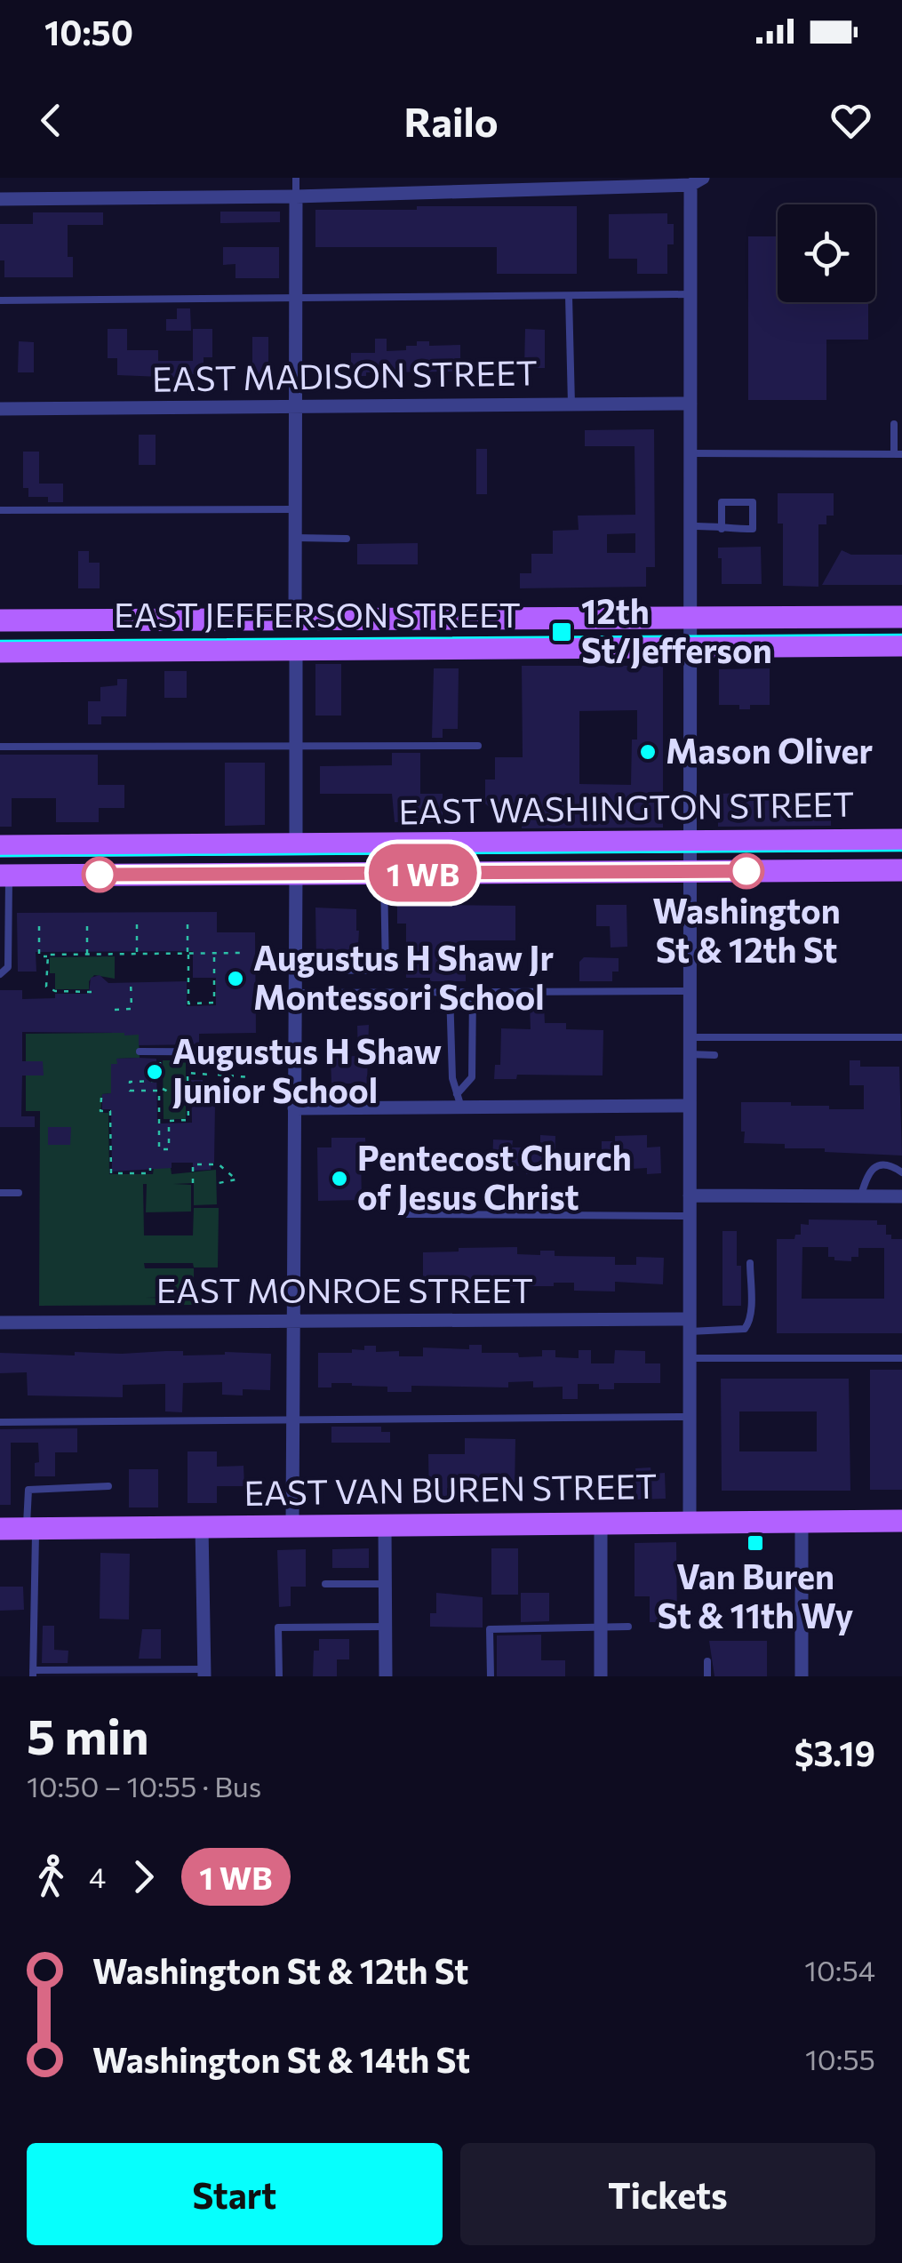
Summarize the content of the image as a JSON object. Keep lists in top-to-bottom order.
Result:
{
  "streets": {
    "main road": ["EAST JEFFERSON STREET", "EAST WASHINGTON STREET", "EAST VAN BUREN STREET"],
    "street": ["EAST MADISON STREET", "EAST MONROE STREET"]
  },
  "places": {
    "transit": ["12th St/Jefferson", "Van Buren St & 11th Wy"],
    "other": [
      "Mason Oliver",
      "Washington St & 12th St",
      "Augustus H Shaw Jr Montessori School",
      "Augustus H Shaw Junior School",
      "Pentecost Church of Jesus Christ"
    ]
  },
  "page": {
    "status": "10:50",
    "header": "Railo",
    "on_map": "1 WB",
    "heading": ["5 min", "10:50 – 10:55 · Bus", "$3.19"],
    "legs": ["4", "1 WB"],
    "list": [
      {
        "name": "Washington St & 12th St",
        "value": "10:54"
      },
      {
        "name": "Washington St & 14th St",
        "value": "10:55"
      }
    ],
    "buttons": ["Start", "Tickets"]
  }
}
